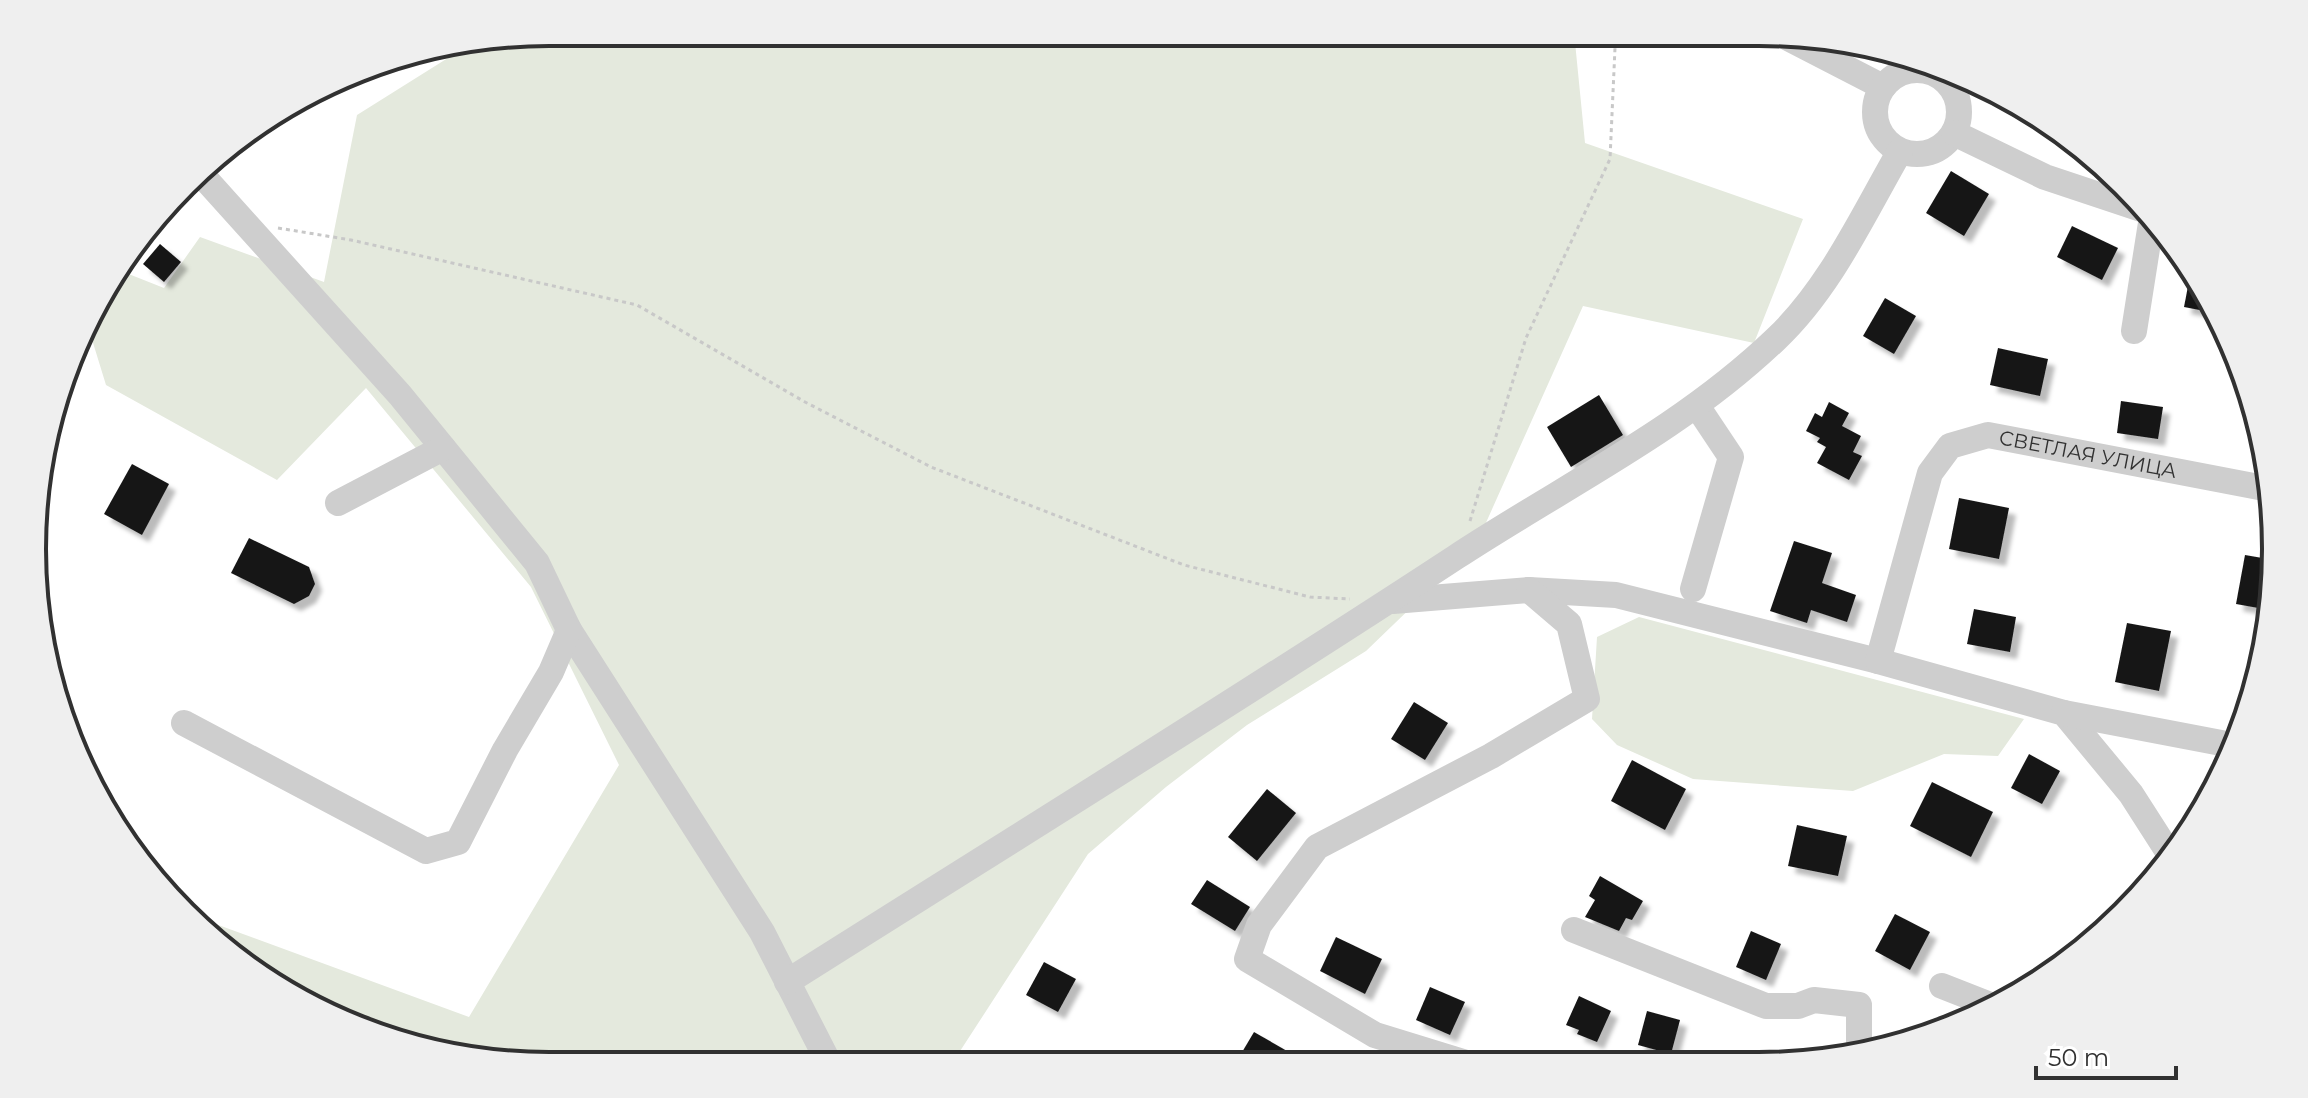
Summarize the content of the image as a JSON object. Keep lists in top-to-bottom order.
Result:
{
  "streets": {
    "street": ["СВЕТЛАЯ УЛИЦА"]
  },
  "scale_bar": "50 m"
}
